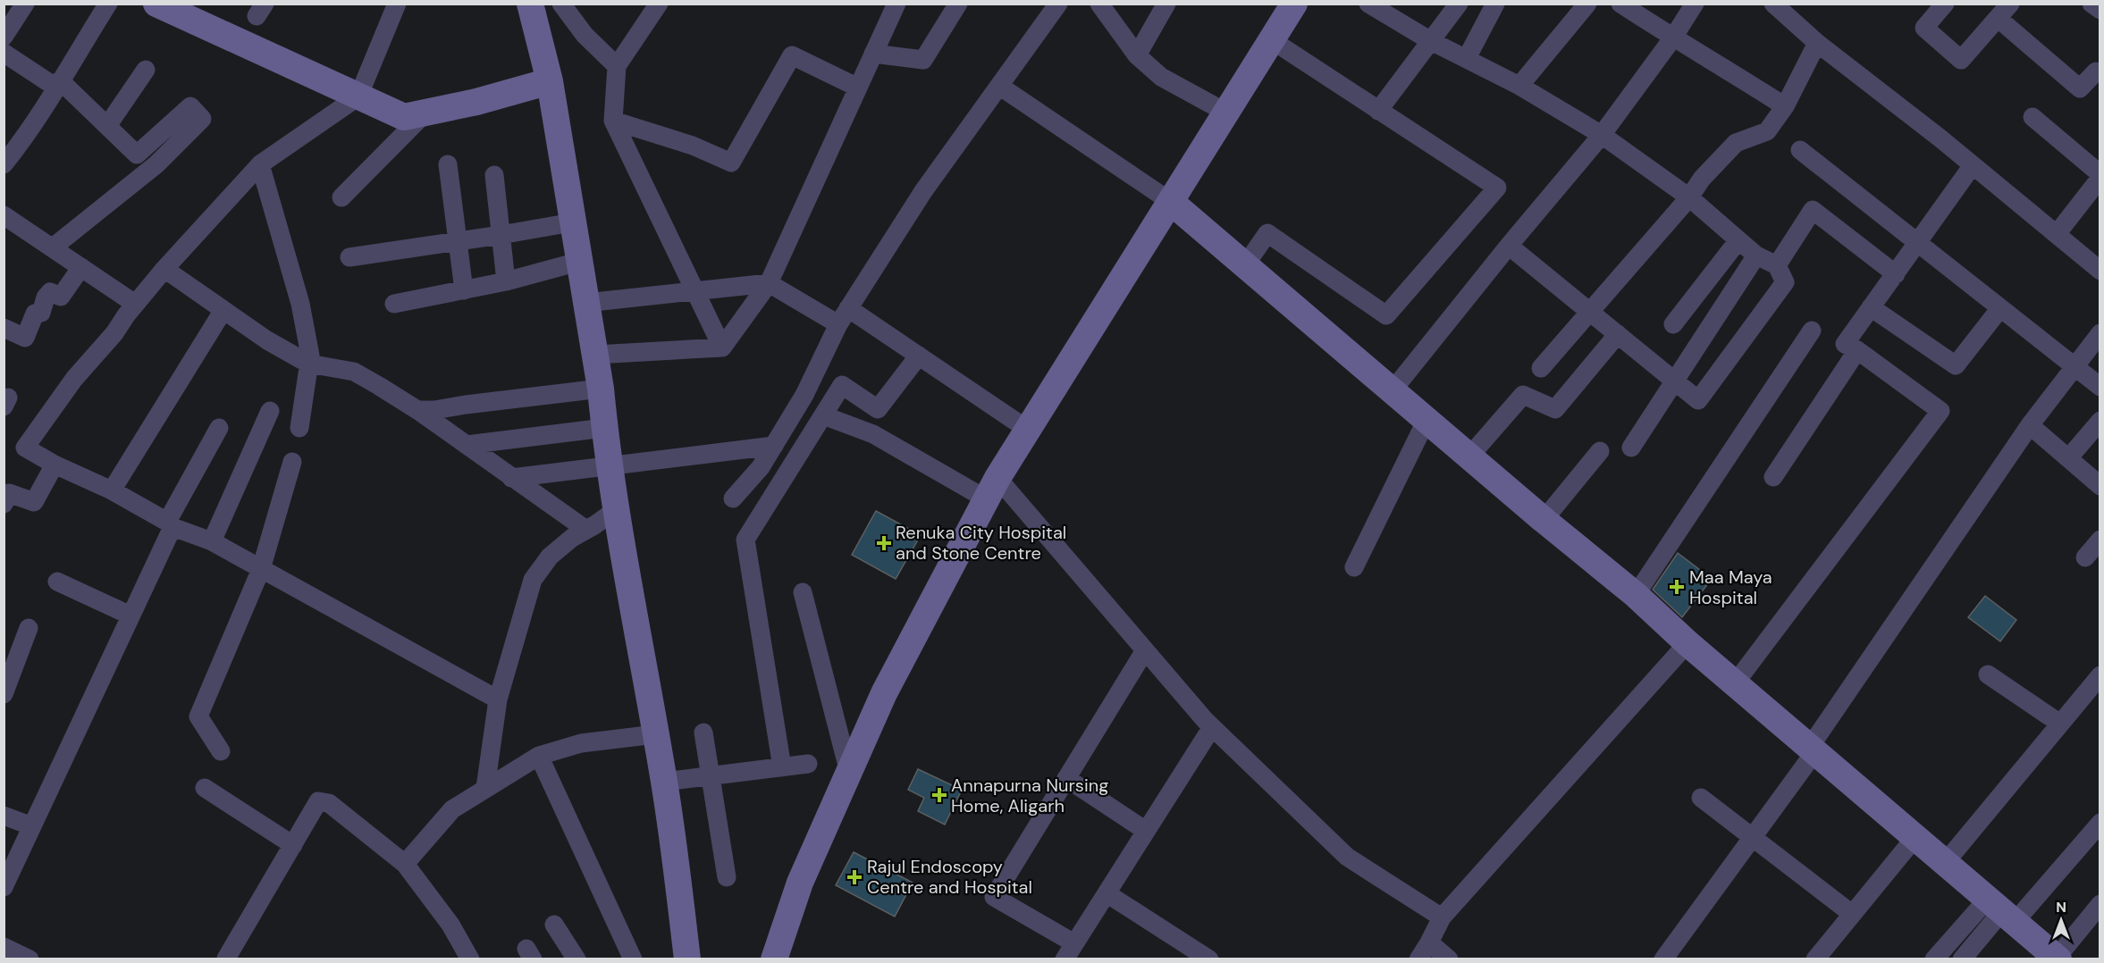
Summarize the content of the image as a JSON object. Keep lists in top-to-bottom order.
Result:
{
  "places": {
    "health": [
      "Renuka City Hospital and Stone Centre",
      "Maa Maya Hospital",
      "Annapurna Nursing Home, Aligarh",
      "Rajul Endoscopy Centre and Hospital"
    ]
  },
  "north": "top"
}
